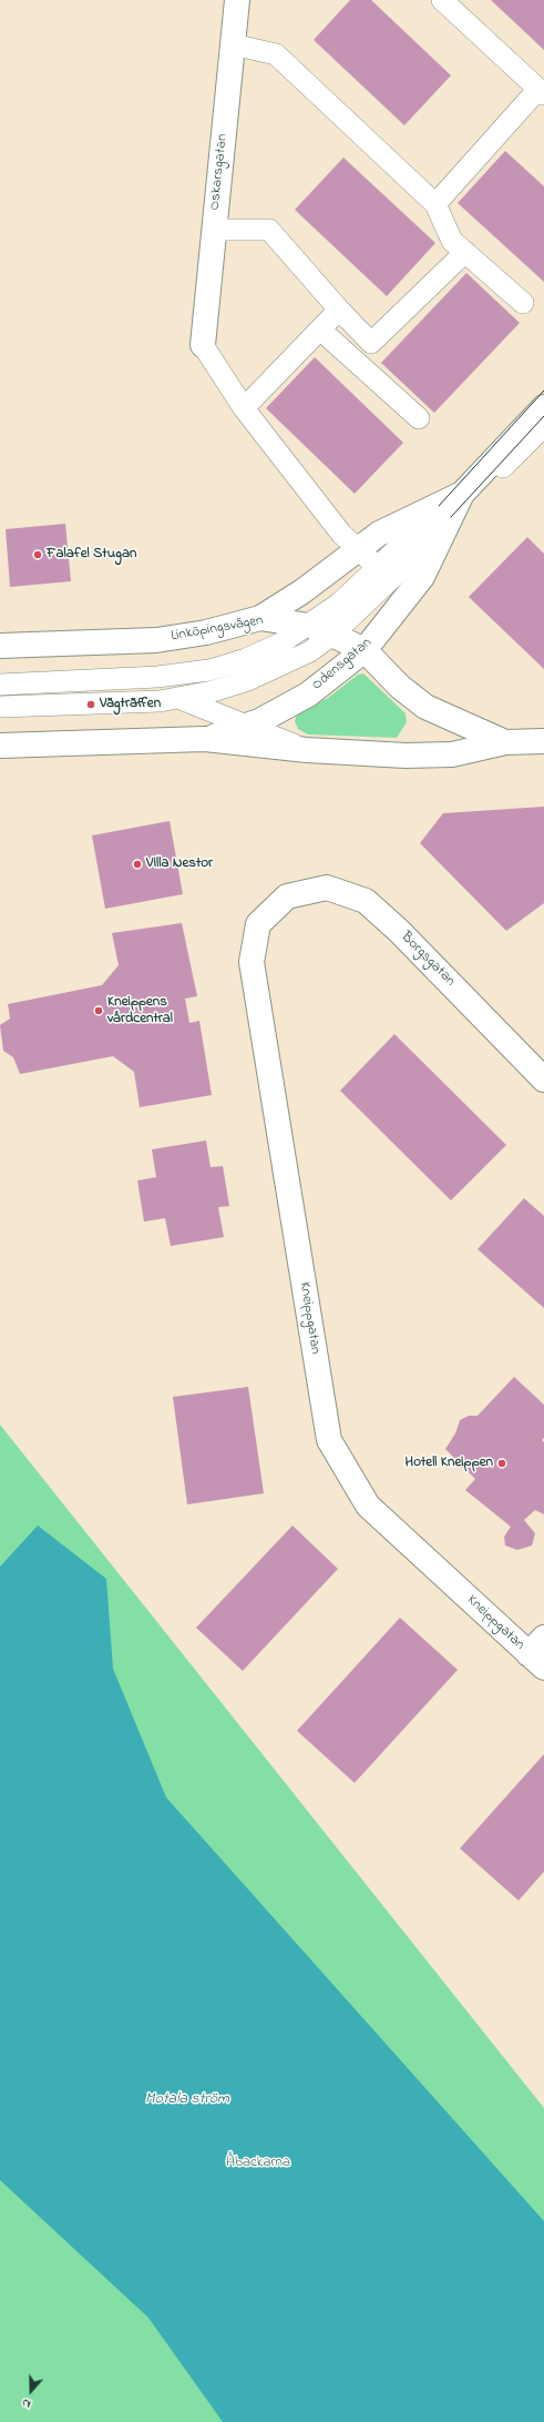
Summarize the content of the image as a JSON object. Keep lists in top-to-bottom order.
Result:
{
  "streets": {
    "street": [
      "Oskarsgatan",
      "Linköpingsvägen",
      "Odensgatan",
      "Borgsgatan",
      "Kneippgatan"
    ]
  },
  "crossings": [
    ["Linköpingsvägen", "Odensgatan"],
    ["Borgsgatan", "Kneippgatan"]
  ],
  "water": ["Motala ström"],
  "parks": ["Åbackarna"],
  "places": [
    "Falafel Stugan",
    "Vägträffen",
    "Villa Nestor",
    "Kneippens vårdcentral",
    "Hotell Kneippen"
  ],
  "north": "bottom"
}
